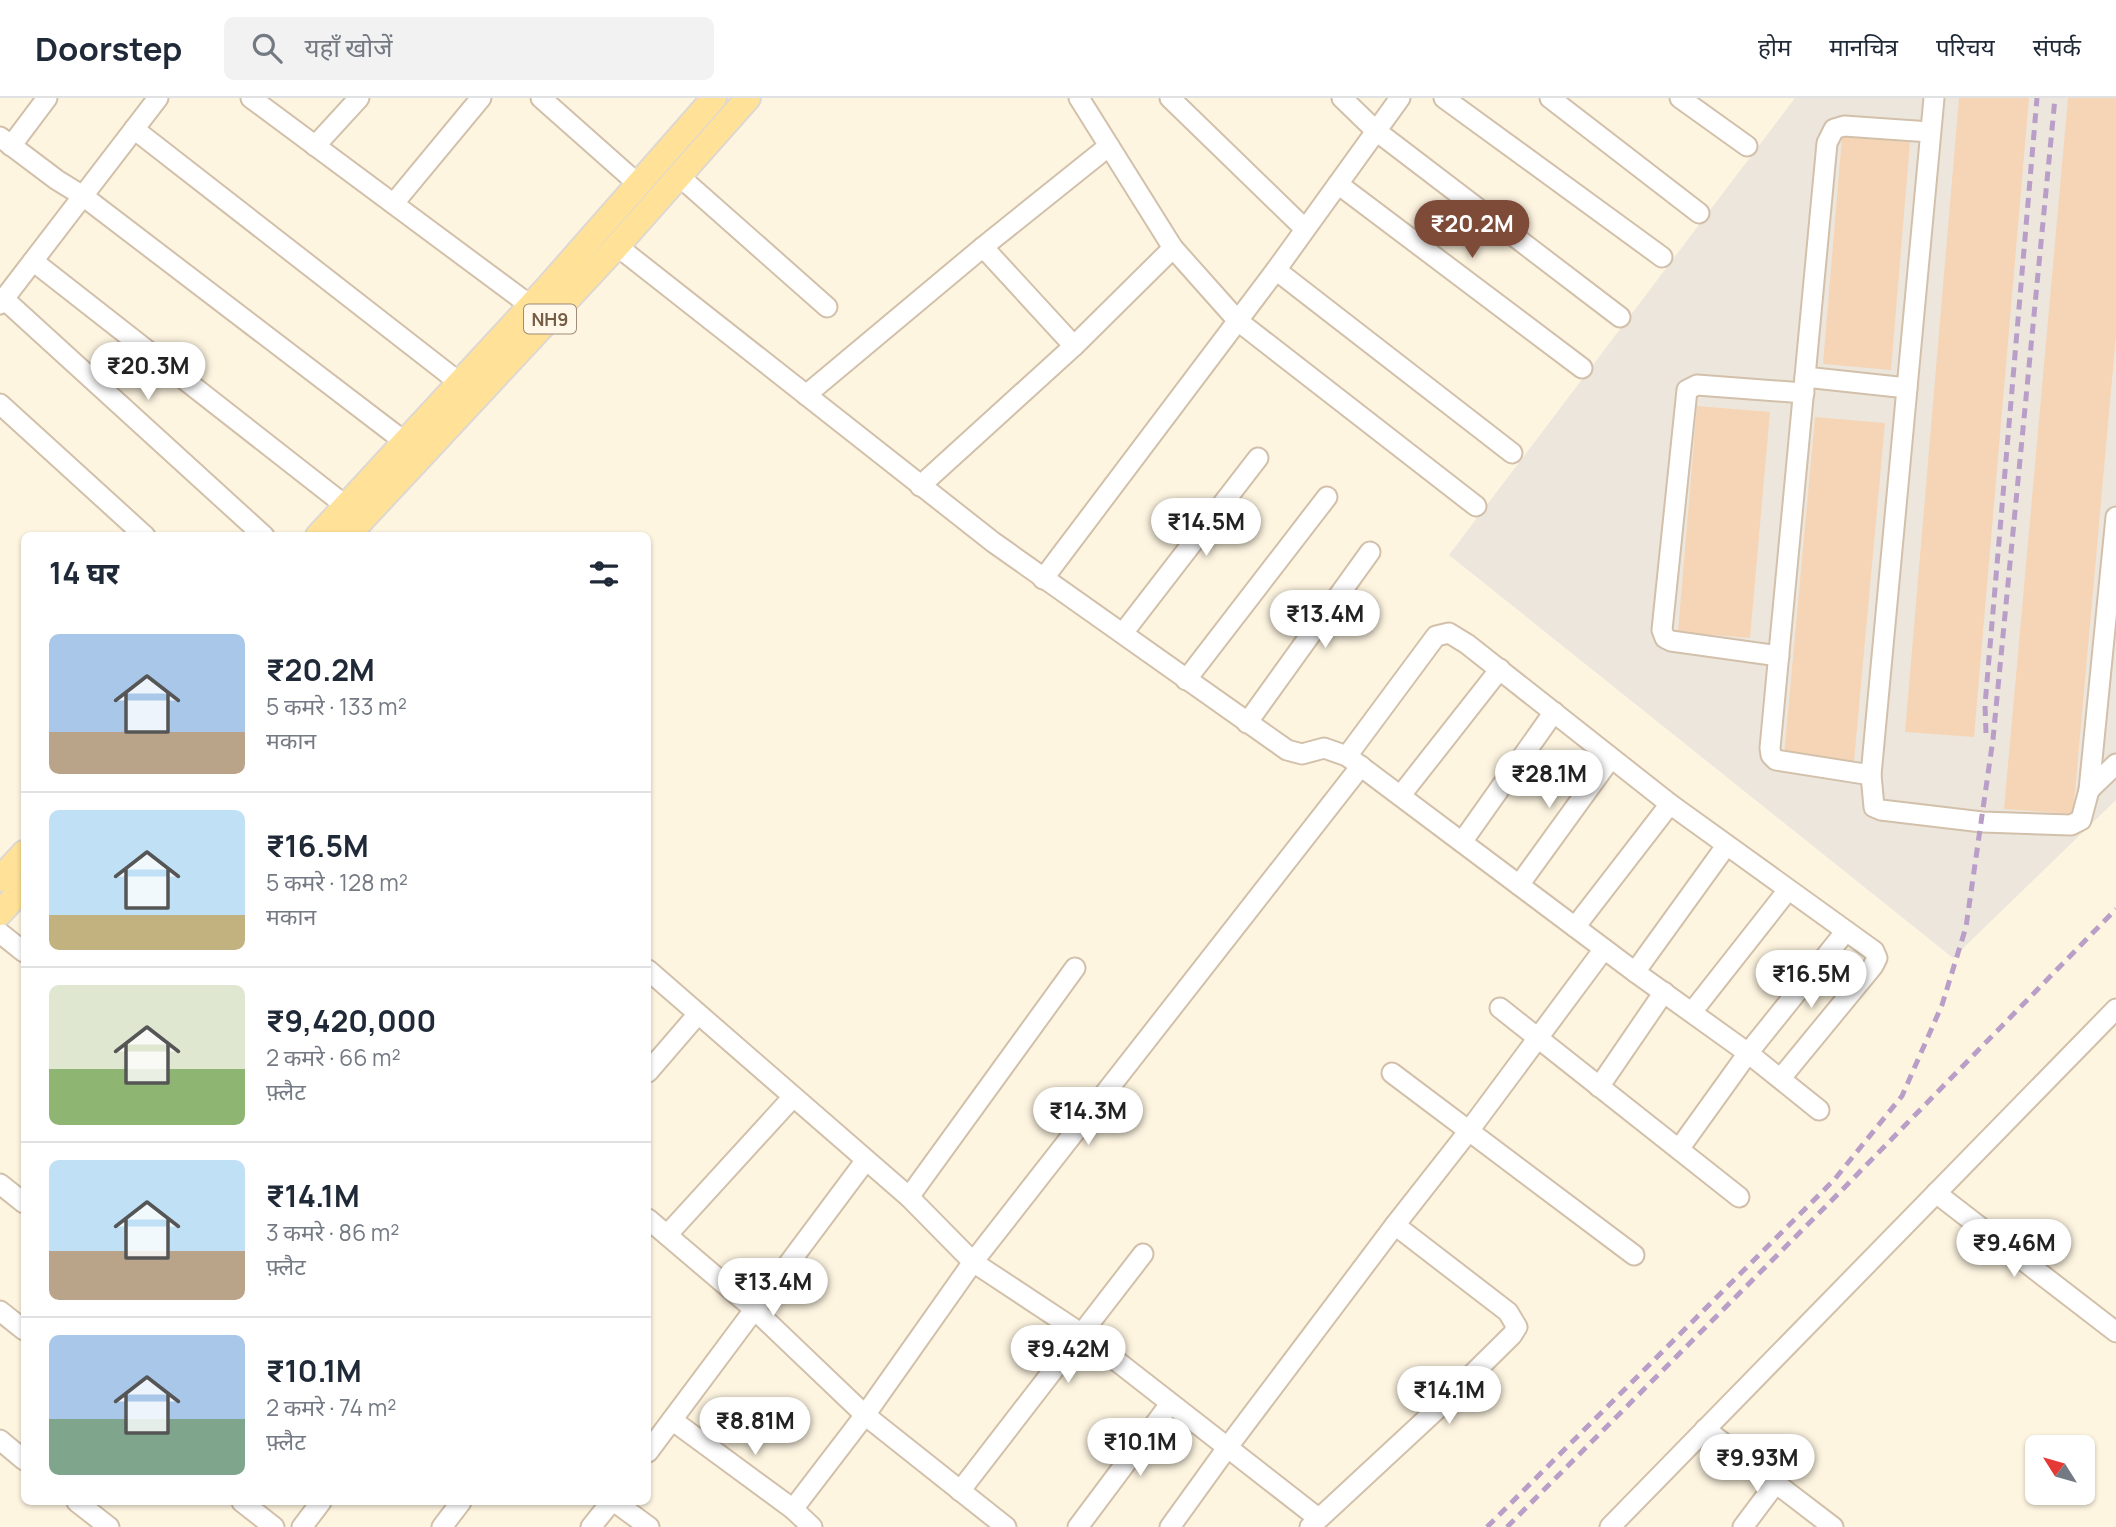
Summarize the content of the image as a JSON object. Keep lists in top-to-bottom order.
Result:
{
  "streets": {
    "main road": ["NH9"]
  },
  "north": "top left",
  "page": {
    "header": "Doorstep",
    "search": "यहाँ खोजें",
    "nav": [
      "होम",
      "मानचित्र",
      "परिचय",
      "संपर्क"
    ],
    "price": [
      "₹20.2M",
      "₹20.3M",
      "₹14.5M",
      "₹13.4M",
      "₹28.1M",
      "₹16.5M",
      "₹14.3M",
      "₹9.46M",
      "₹13.4M",
      "₹9.42M",
      "₹14.1M",
      "₹8.81M",
      "₹10.1M",
      "₹9.93M"
    ],
    "heading": "14 घर",
    "list": [
      {
        "name": "₹20.2M",
        "note": "5 कमरे · 133 m² · मकान"
      },
      {
        "name": "₹16.5M",
        "note": "5 कमरे · 128 m² · मकान"
      },
      {
        "name": "₹9,420,000",
        "note": "2 कमरे · 66 m² · फ़्लैट"
      },
      {
        "name": "₹14.1M",
        "note": "3 कमरे · 86 m² · फ़्लैट"
      },
      {
        "name": "₹10.1M",
        "note": "2 कमरे · 74 m² · फ़्लैट"
      }
    ]
  }
}
